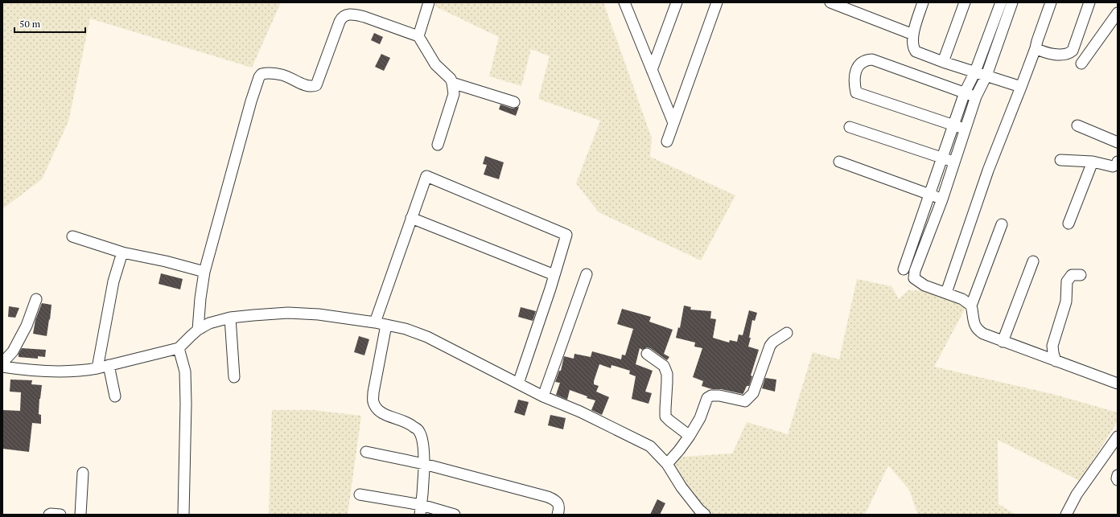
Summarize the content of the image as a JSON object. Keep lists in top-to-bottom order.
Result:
{
  "scale_bar": "50 m"
}
